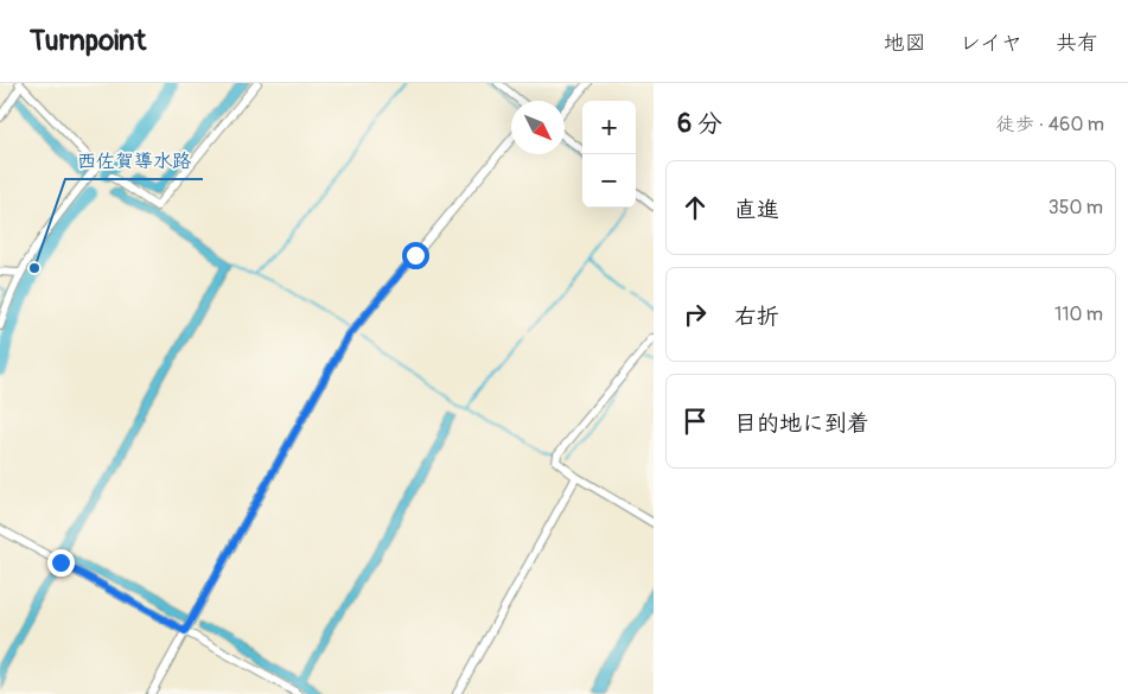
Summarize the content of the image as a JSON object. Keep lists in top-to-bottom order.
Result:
{
  "places": ["西佐賀導水路"],
  "north": "bottom right",
  "page": {
    "header": "Turnpoint",
    "nav": ["地図", "レイヤ", "共有"],
    "heading": ["6 分", "徒歩 · 460 m"],
    "map_buttons": ["+", "−"],
    "list": [
      ["直進", "350 m"],
      ["右折", "110 m"],
      "目的地に到着"
    ]
  }
}
